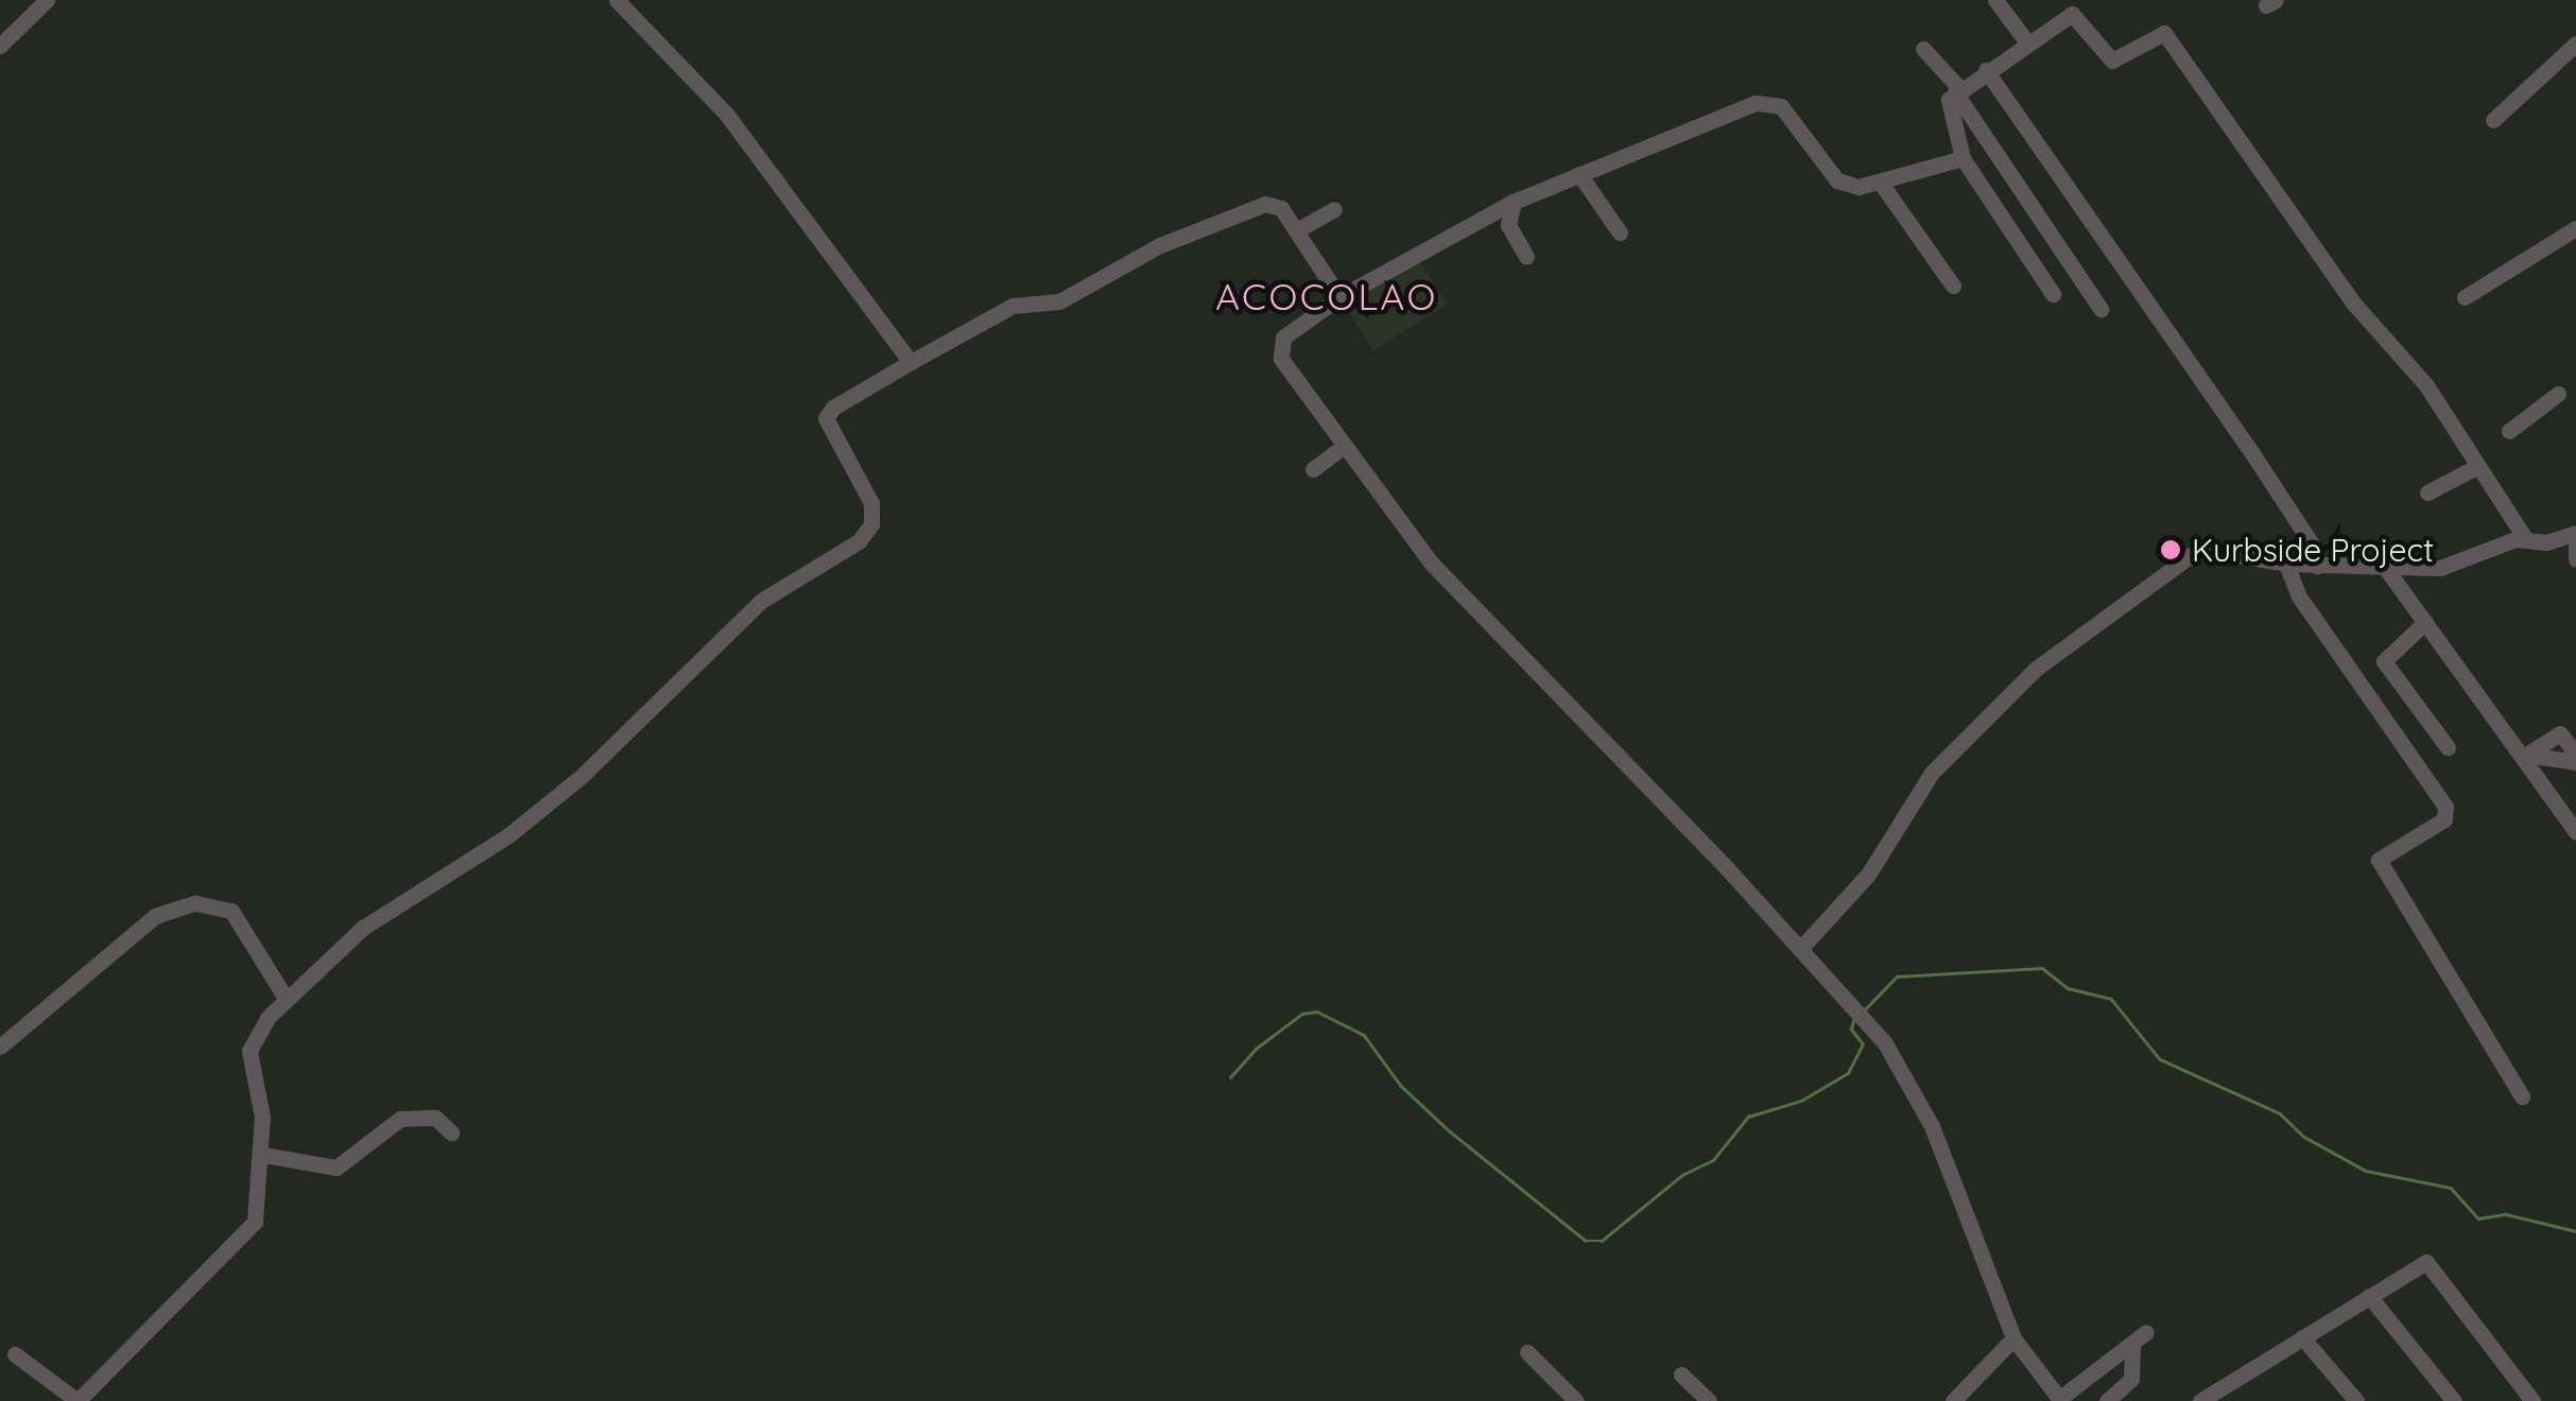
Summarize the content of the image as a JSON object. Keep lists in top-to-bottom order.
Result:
{
  "districts": ["ACOCOLAO"],
  "places": ["Kurbside Project"]
}
